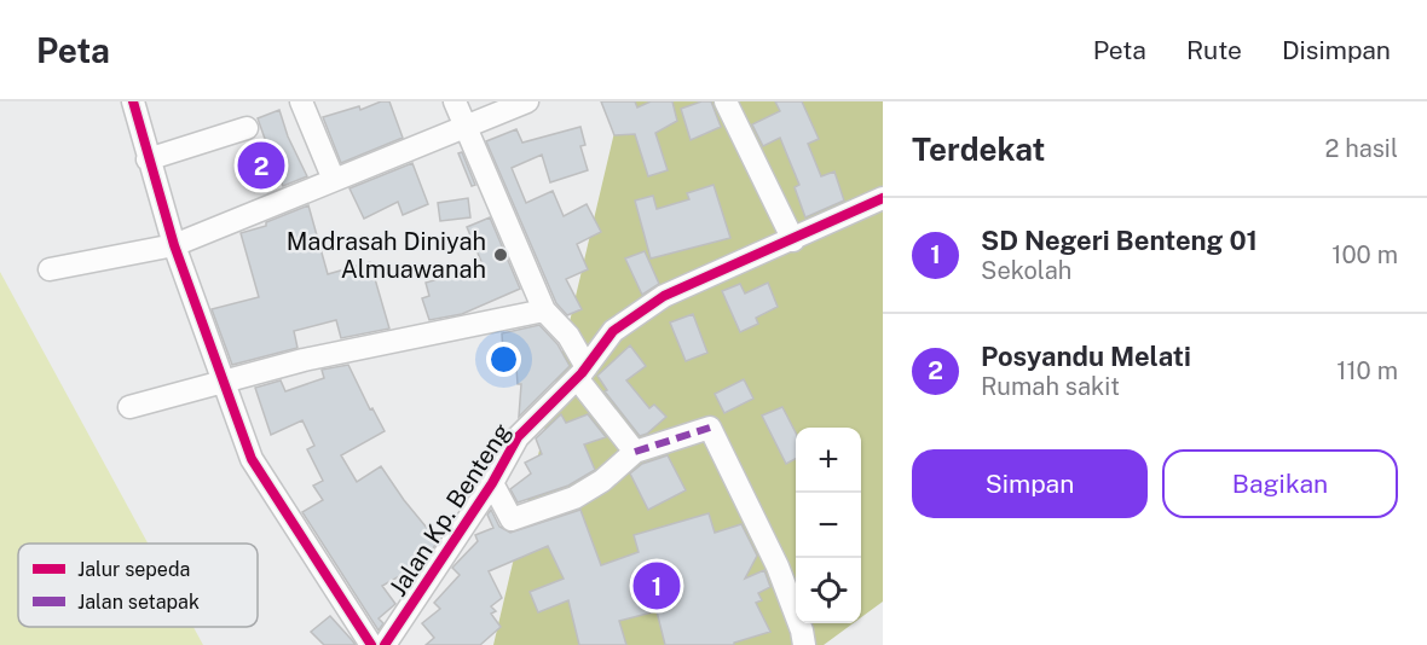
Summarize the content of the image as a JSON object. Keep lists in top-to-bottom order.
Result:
{
  "streets": {
    "street": ["Jalan Kp. Benteng"]
  },
  "places": ["Madrasah Diniyah Almuawanah"],
  "legend": ["Jalur sepeda", "Jalan setapak"],
  "page": {
    "header": "Peta",
    "nav": ["Peta", "Rute", "Disimpan"],
    "heading": ["Terdekat", "2 hasil"],
    "pins": ["2", "1"],
    "list": [
      {
        "mark": "1",
        "name": "SD Negeri Benteng 01",
        "note": "Sekolah",
        "value": "100 m"
      },
      {
        "mark": "2",
        "name": "Posyandu Melati",
        "note": "Rumah sakit",
        "value": "110 m"
      }
    ],
    "map_buttons": ["+", "−"],
    "buttons": ["Simpan", "Bagikan"]
  }
}
